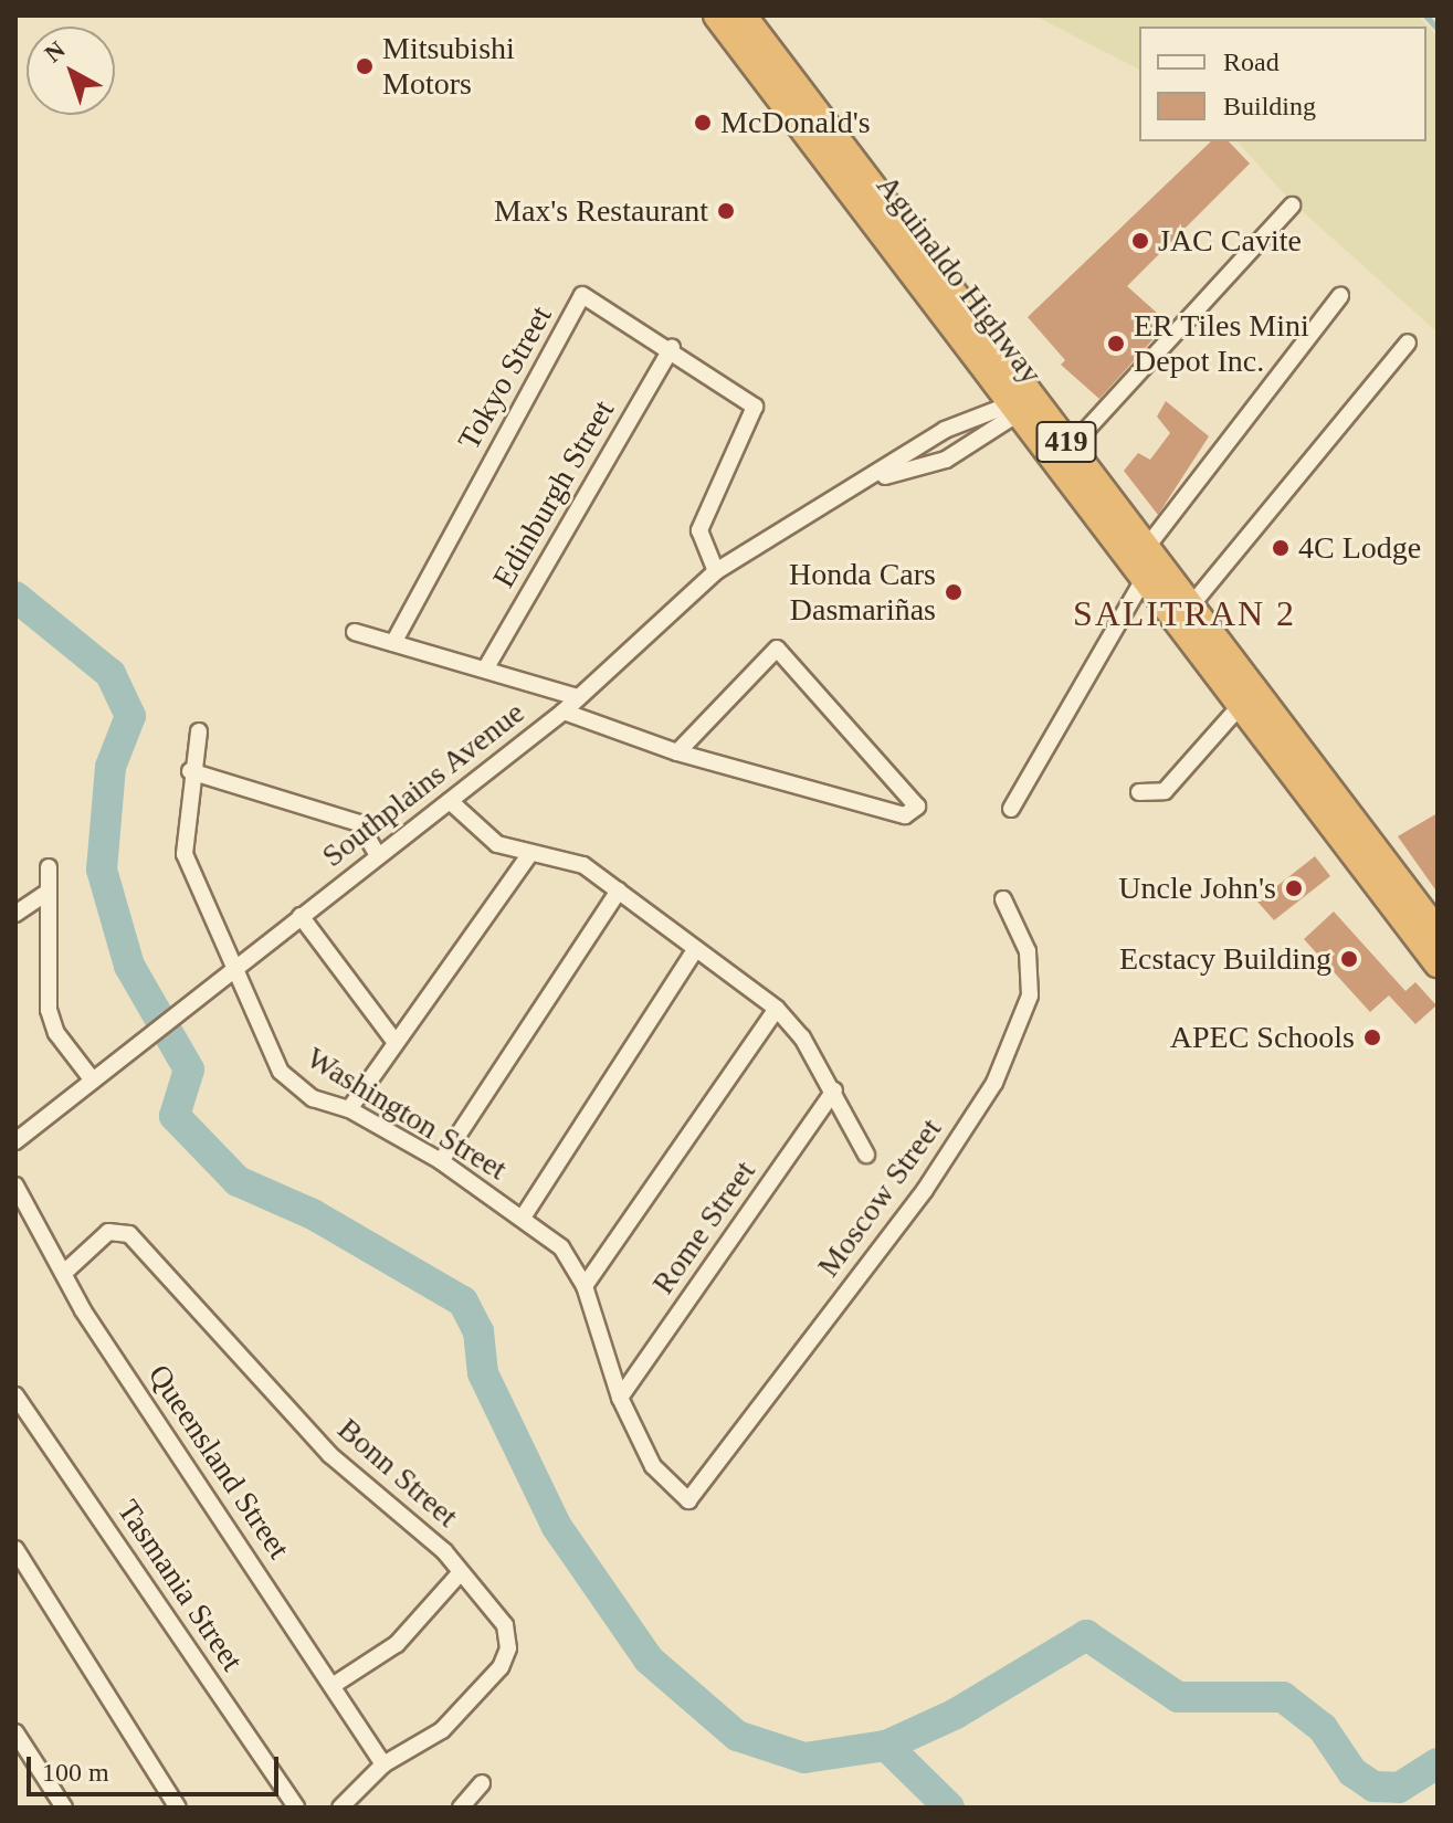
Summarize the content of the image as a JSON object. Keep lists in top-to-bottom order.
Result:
{
  "streets": {
    "highway": ["Aguinaldo Highway", "419"],
    "street": [
      "Tokyo Street",
      "Edinburgh Street",
      "Southplains Avenue",
      "Washington Street",
      "Moscow Street",
      "Rome Street",
      "Queensland Street",
      "Bonn Street",
      "Tasmania Street"
    ]
  },
  "crossings": [
    ["Aguinaldo Highway", "Southplains Avenue"],
    ["Tokyo Street", "Edinburgh Street"],
    ["Tokyo Street", "Southplains Avenue"],
    ["Southplains Avenue", "Washington Street"],
    ["Washington Street", "Moscow Street"],
    ["Washington Street", "Rome Street"],
    ["Queensland Street", "Bonn Street"]
  ],
  "districts": ["SALITRAN 2"],
  "places": [
    "Mitsubishi Motors",
    "McDonald's",
    "Max's Restaurant",
    "JAC Cavite",
    "ER Tiles Mini Depot Inc.",
    "4C Lodge",
    "Honda Cars Dasmariñas",
    "Uncle John's",
    "Ecstacy Building",
    "APEC Schools"
  ],
  "legend": ["Road", "Building"],
  "scale_bar": "100 m",
  "north": "top left"
}
